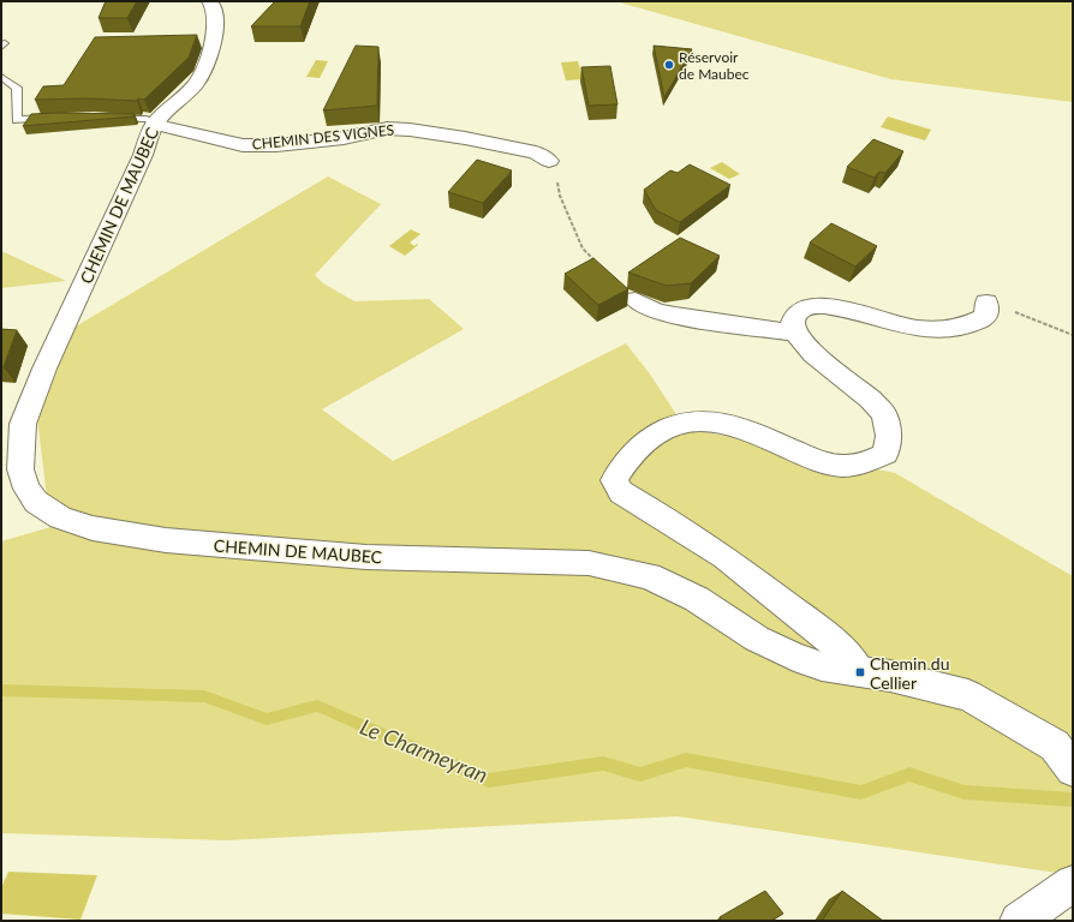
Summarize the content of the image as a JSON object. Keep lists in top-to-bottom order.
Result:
{
  "streets": {
    "street": ["CHEMIN DES VIGNES", "CHEMIN DE MAUBEC"]
  },
  "crossings": [
    ["CHEMIN DES VIGNES", "CHEMIN DE MAUBEC"]
  ],
  "water": ["Le Charmeyran"],
  "places": {
    "other": ["Réservoir de Maubec"],
    "transit": ["Chemin du Cellier"]
  }
}
